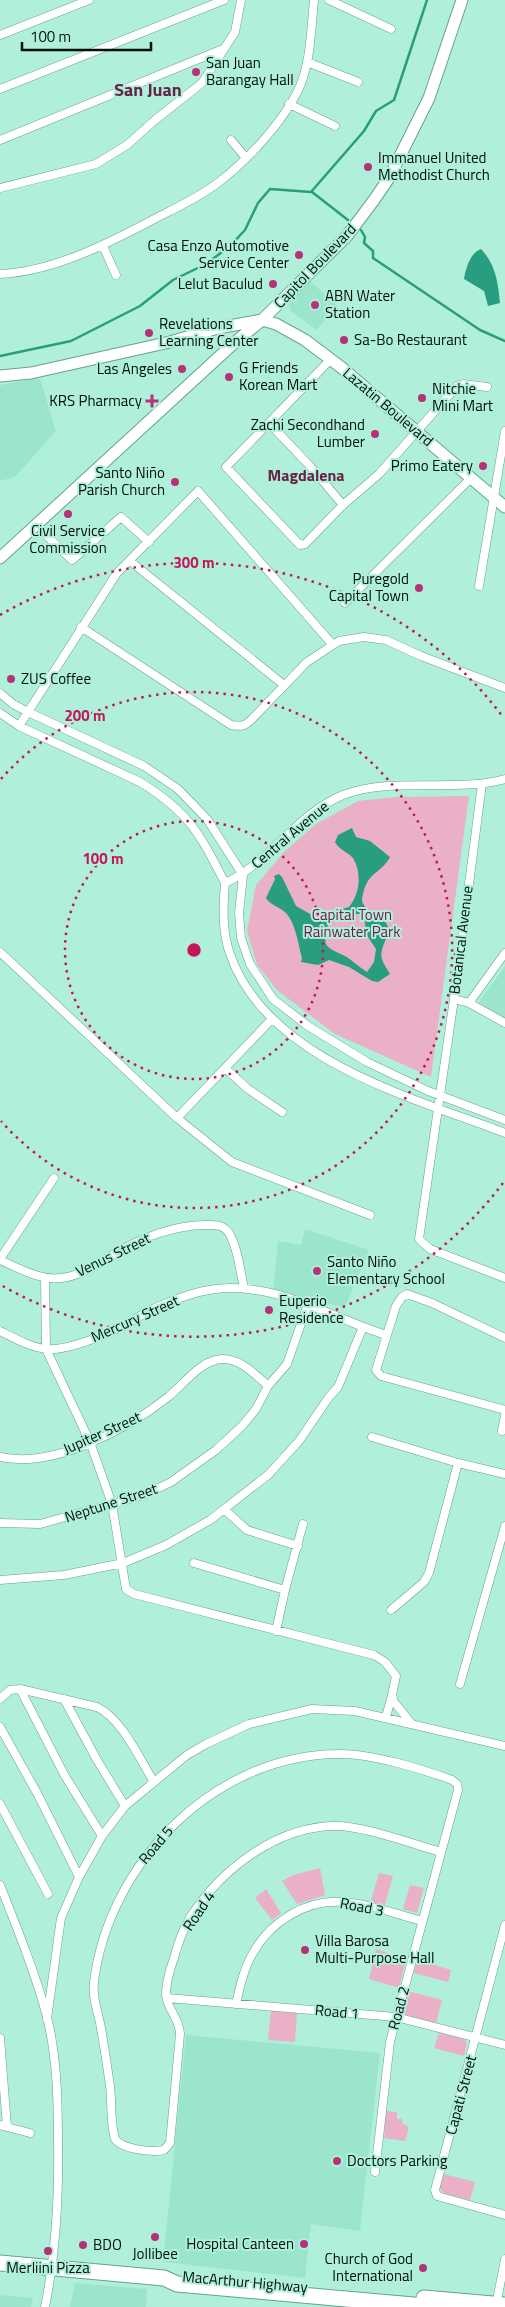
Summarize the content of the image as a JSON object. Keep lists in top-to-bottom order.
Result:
{
  "streets": {
    "highway": ["MacArthur Highway"],
    "main road": ["Capitol Boulevard", "Lazatin Boulevard"],
    "street": [
      "Central Avenue",
      "Botanical Avenue",
      "Venus Street",
      "Mercury Street",
      "Jupiter Street",
      "Neptune Street",
      "Road 5",
      "Road 3",
      "Road 4",
      "Road 2",
      "Road 1",
      "Capati Street"
    ]
  },
  "crossings": [
    ["Capitol Boulevard", "Lazatin Boulevard"],
    ["Central Avenue", "Botanical Avenue"],
    ["Venus Street", "Mercury Street"],
    ["Mercury Street", "Neptune Street"],
    ["Jupiter Street", "Neptune Street"],
    ["Road 5", "Road 4"],
    ["Road 5", "Road 2"],
    ["Road 5", "Road 1"],
    ["Road 3", "Road 2"],
    ["Road 3", "Road 1"],
    ["Road 4", "Road 2"],
    ["Road 4", "Road 1"],
    ["Road 2", "Road 1"],
    ["Road 1", "Capati Street"]
  ],
  "districts": ["San Juan", "Magdalena"],
  "parks": ["Capital Town Rainwater Park"],
  "places": {
    "other": [
      "San Juan Barangay Hall",
      "Immanuel United Methodist Church",
      "Casa Enzo Automotive Service Center",
      "Lelut Baculud",
      "ABN Water Station",
      "Revelations Learning Center",
      "Sa-Bo Restaurant",
      "Las Angeles",
      "G Friends Korean Mart",
      "Nitchie Mini Mart",
      "Zachi Secondhand Lumber",
      "Primo Eatery",
      "Santo Niño Parish Church",
      "Civil Service Commission",
      "Puregold Capital Town",
      "ZUS Coffee",
      "Santo Niño Elementary School",
      "Euperio Residence",
      "Villa Barosa Multi-Purpose Hall",
      "Doctors Parking",
      "Jollibee",
      "Hospital Canteen",
      "BDO",
      "Merliini Pizza",
      "Church of God International"
    ],
    "health": ["KRS Pharmacy"]
  },
  "scale_bar": "100 m",
  "rings": ["300 m", "200 m", "100 m"]
}
